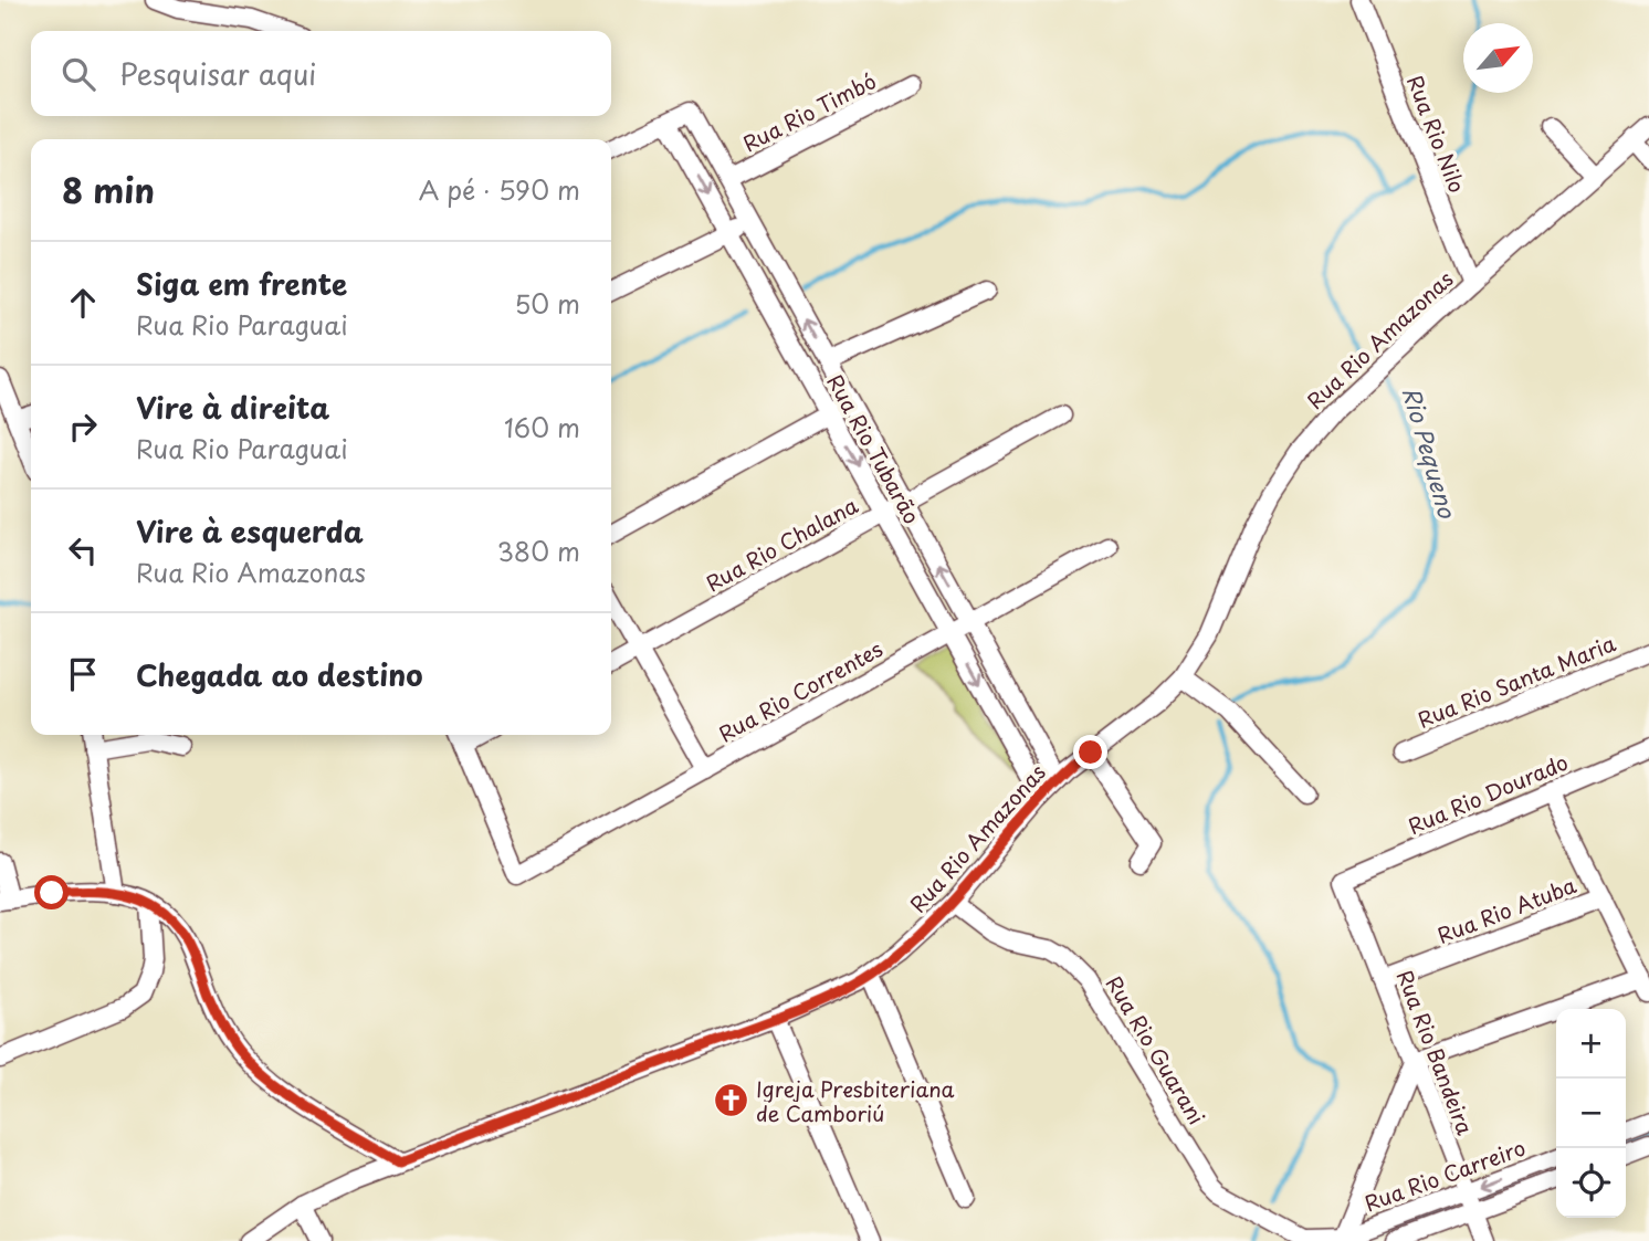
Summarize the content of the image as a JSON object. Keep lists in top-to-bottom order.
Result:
{
  "streets": {
    "street": [
      "Rua Rio Timbó",
      "Rua Rio Nilo",
      "Rua Rio Amazonas",
      "Rua Rio Tubarão",
      "Rua Rio Chalana",
      "Rua Rio Santa Maria",
      "Rua Rio Correntes",
      "Rua Rio Dourado",
      "Rua Rio Atuba",
      "Rua Rio Guarani",
      "Rua Rio Bandeira",
      "Rua Rio Carreiro"
    ]
  },
  "crossings": [
    ["Rua Rio Timbó", "Rua Rio Tubarão"],
    ["Rua Rio Nilo", "Rua Rio Amazonas"],
    ["Rua Rio Amazonas", "Rua Rio Tubarão"],
    ["Rua Rio Amazonas", "Rua Rio Guarani"],
    ["Rua Rio Tubarão", "Rua Rio Chalana"],
    ["Rua Rio Tubarão", "Rua Rio Correntes"],
    ["Rua Rio Dourado", "Rua Rio Bandeira"],
    ["Rua Rio Atuba", "Rua Rio Bandeira"],
    ["Rua Rio Guarani", "Rua Rio Carreiro"],
    ["Rua Rio Bandeira", "Rua Rio Carreiro"]
  ],
  "water": ["Rio Pequeno"],
  "places": {
    "church": ["Igreja Presbiteriana de Camboriú"]
  },
  "north": "top right",
  "page": {
    "search": "Pesquisar aqui",
    "heading": ["8 min", "A pé · 590 m"],
    "list": [
      ["Siga em frente", "Rua Rio Paraguai", "50 m"],
      ["Vire à direita", "Rua Rio Paraguai", "160 m"],
      ["Vire à esquerda", "Rua Rio Amazonas", "380 m"],
      "Chegada ao destino"
    ],
    "map_buttons": ["+", "−"]
  }
}
